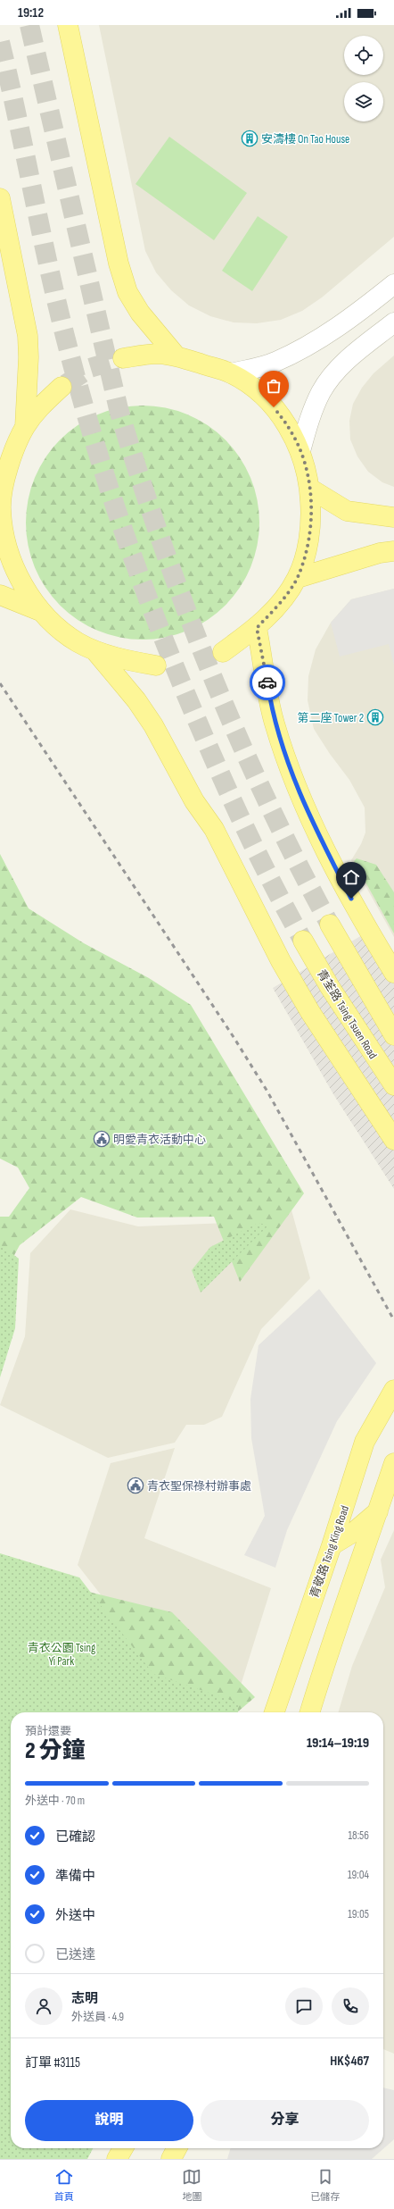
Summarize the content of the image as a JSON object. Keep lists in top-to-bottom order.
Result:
{
  "streets": {
    "main road": ["青荃路 Tsing Tsuen Road", "青敬路 Tsing King Road"]
  },
  "parks": ["青衣公園 Tsing Yi Park"],
  "places": {
    "building": ["安濤樓 On Tao House", "第二座 Tower 2"],
    "public building": ["明愛青衣活動中心", "青衣聖保祿村辦事處"]
  },
  "page": {
    "status": "19:12",
    "heading": ["2 分鐘", "預計還要", "19:14–19:19"],
    "panel": [
      "志明",
      "外送員 · 4.9",
      "訂單 #3115",
      "HK$467"
    ],
    "bar": "外送中 · 70 m",
    "list": [
      ["已確認", "18:56"],
      ["準備中", "19:04"],
      ["外送中", "19:05"],
      "已送達"
    ],
    "buttons": ["說明", "分享"],
    "tabs": ["首頁", "地圖", "已儲存"]
  }
}
